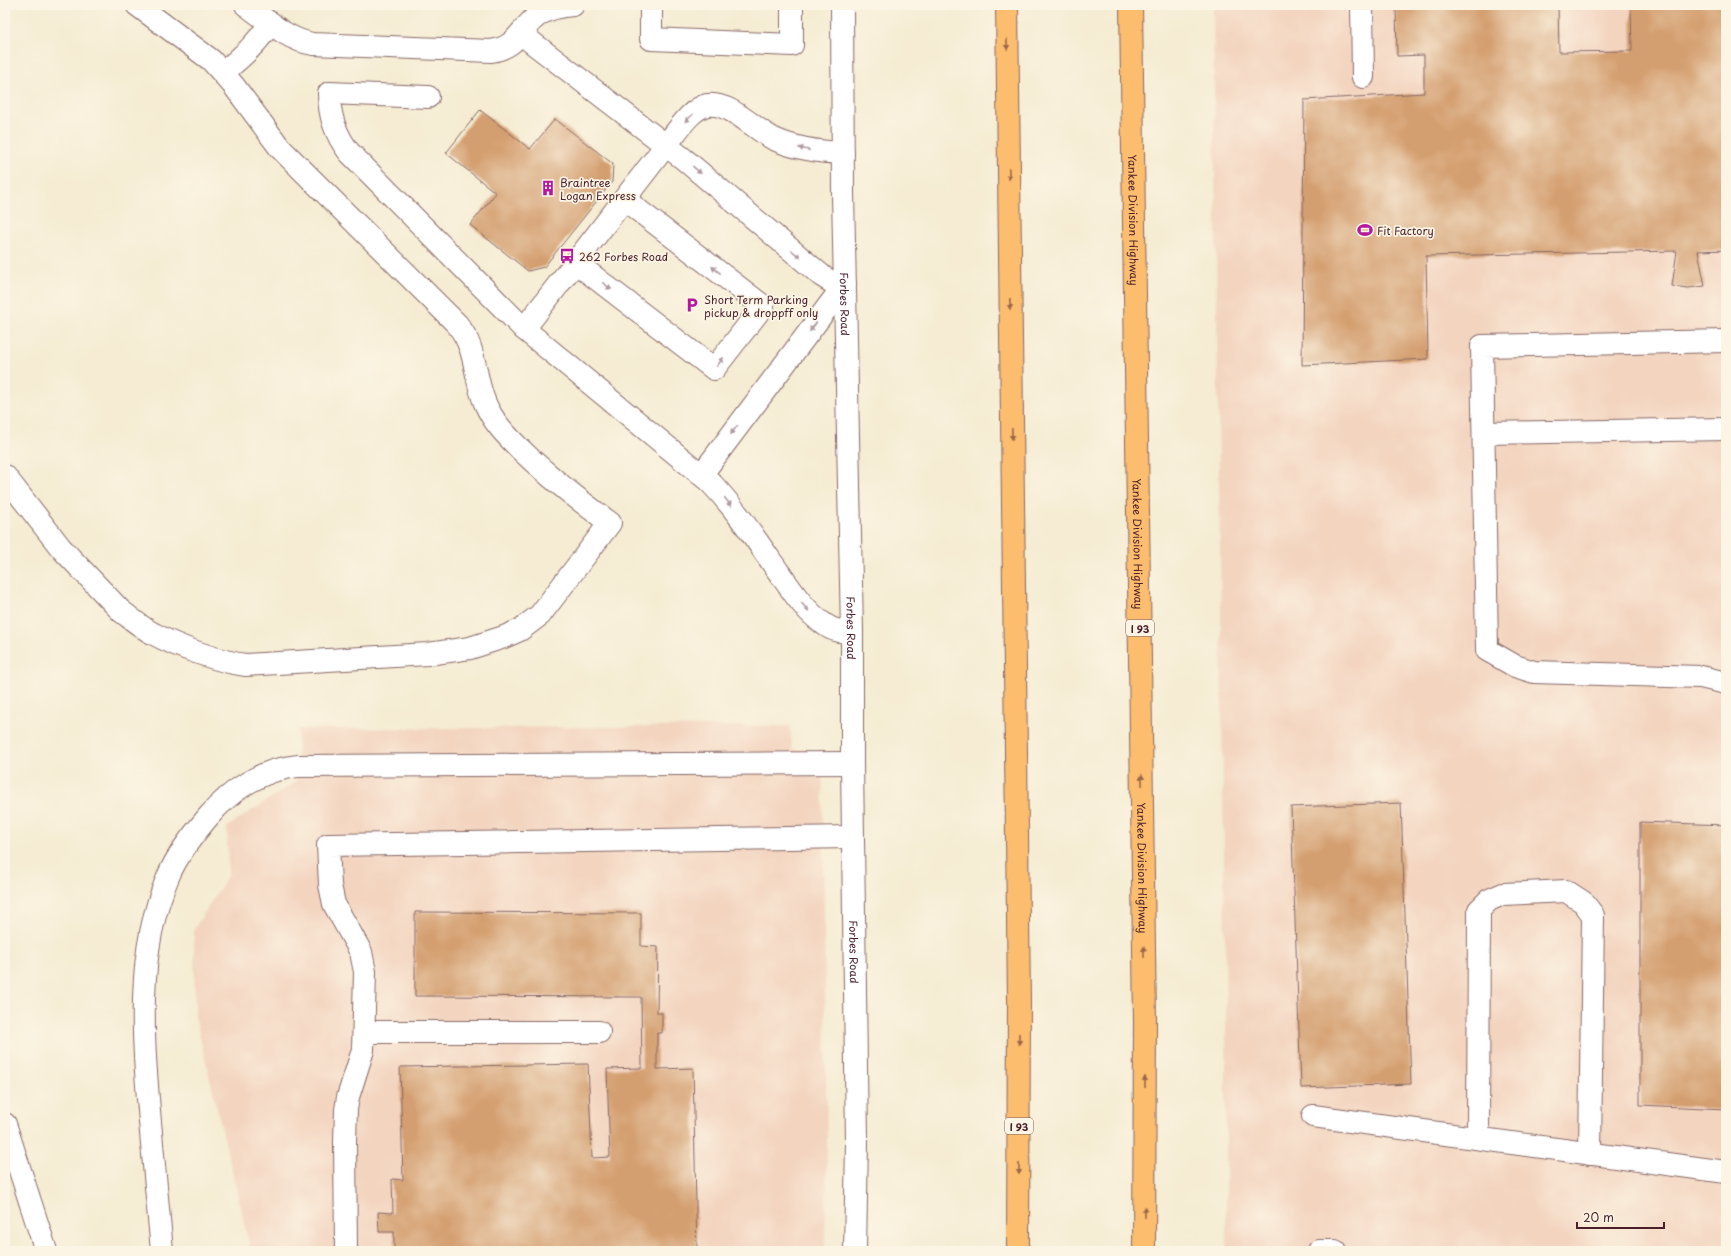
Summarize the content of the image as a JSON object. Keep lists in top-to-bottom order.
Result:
{
  "streets": {
    "highway": ["Yankee Division Highway", "I 93"],
    "street": ["Forbes Road"]
  },
  "places": {
    "building": ["Braintree Logan Express"],
    "sports": ["Fit Factory"],
    "bus stop": ["262 Forbes Road"],
    "parking": ["Short Term Parking pickup & droppff only"]
  },
  "scale_bar": "20 m"
}
